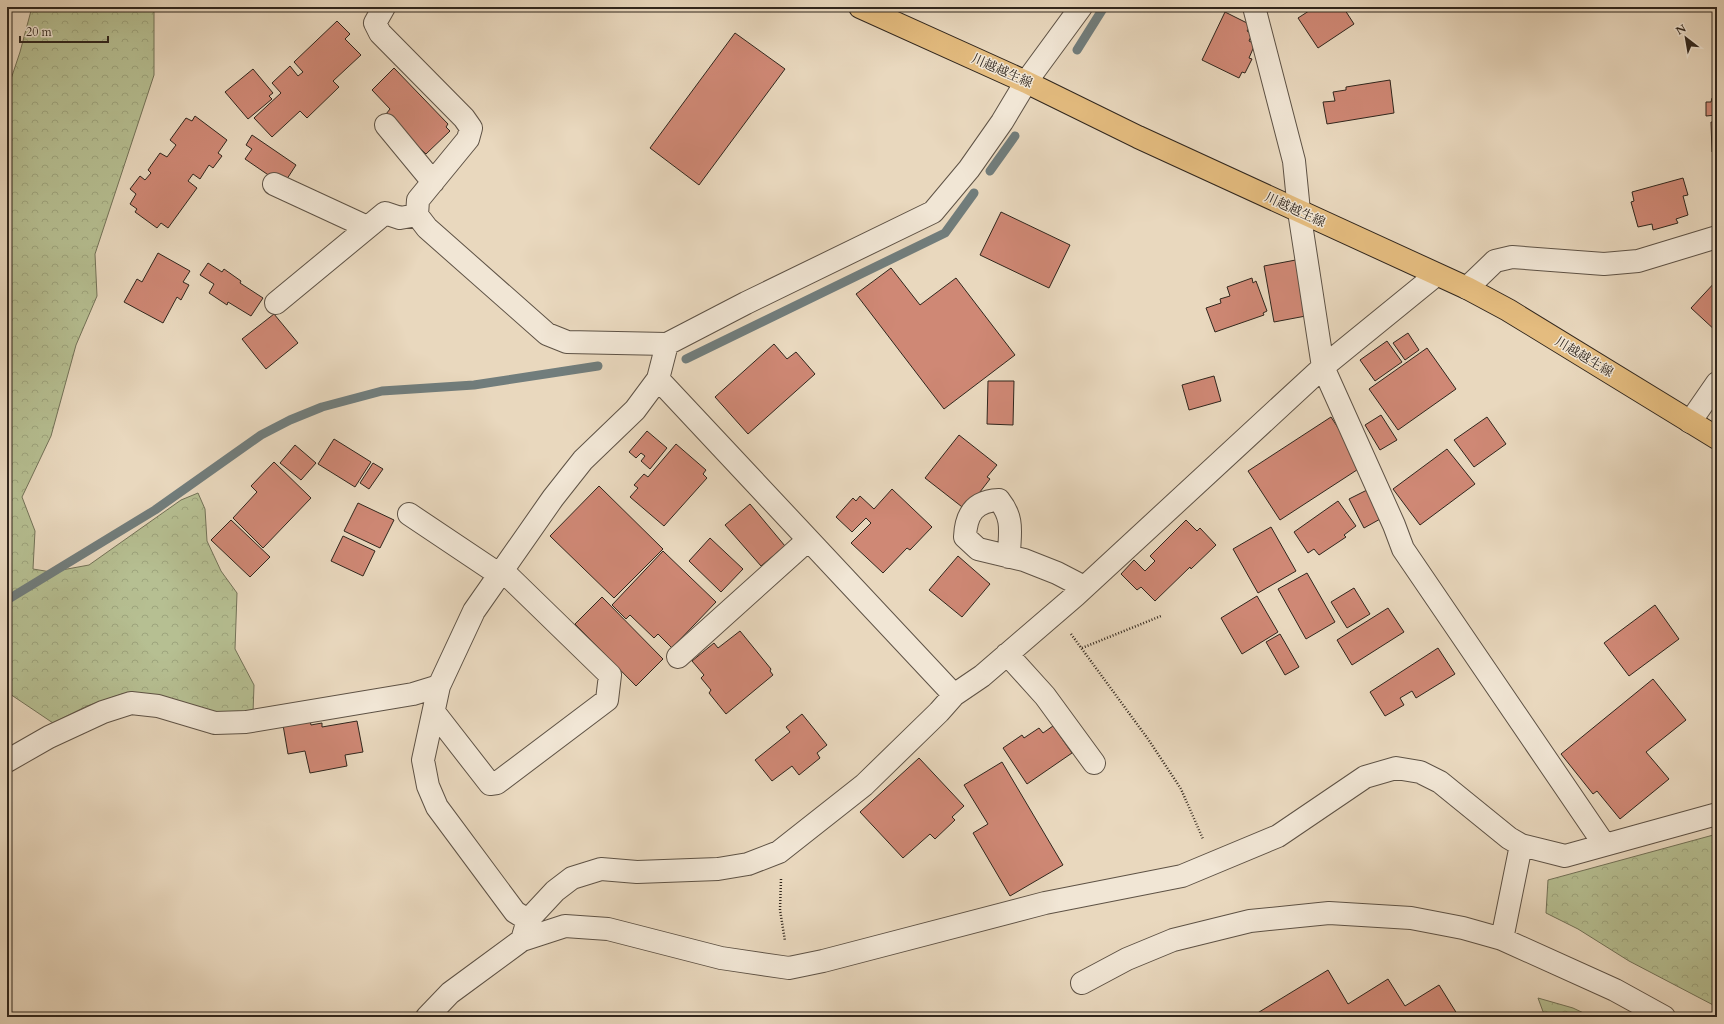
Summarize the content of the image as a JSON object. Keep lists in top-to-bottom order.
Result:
{
  "streets": {
    "main road": ["川越越生線"]
  },
  "scale_bar": "20 m",
  "north": "top left"
}
